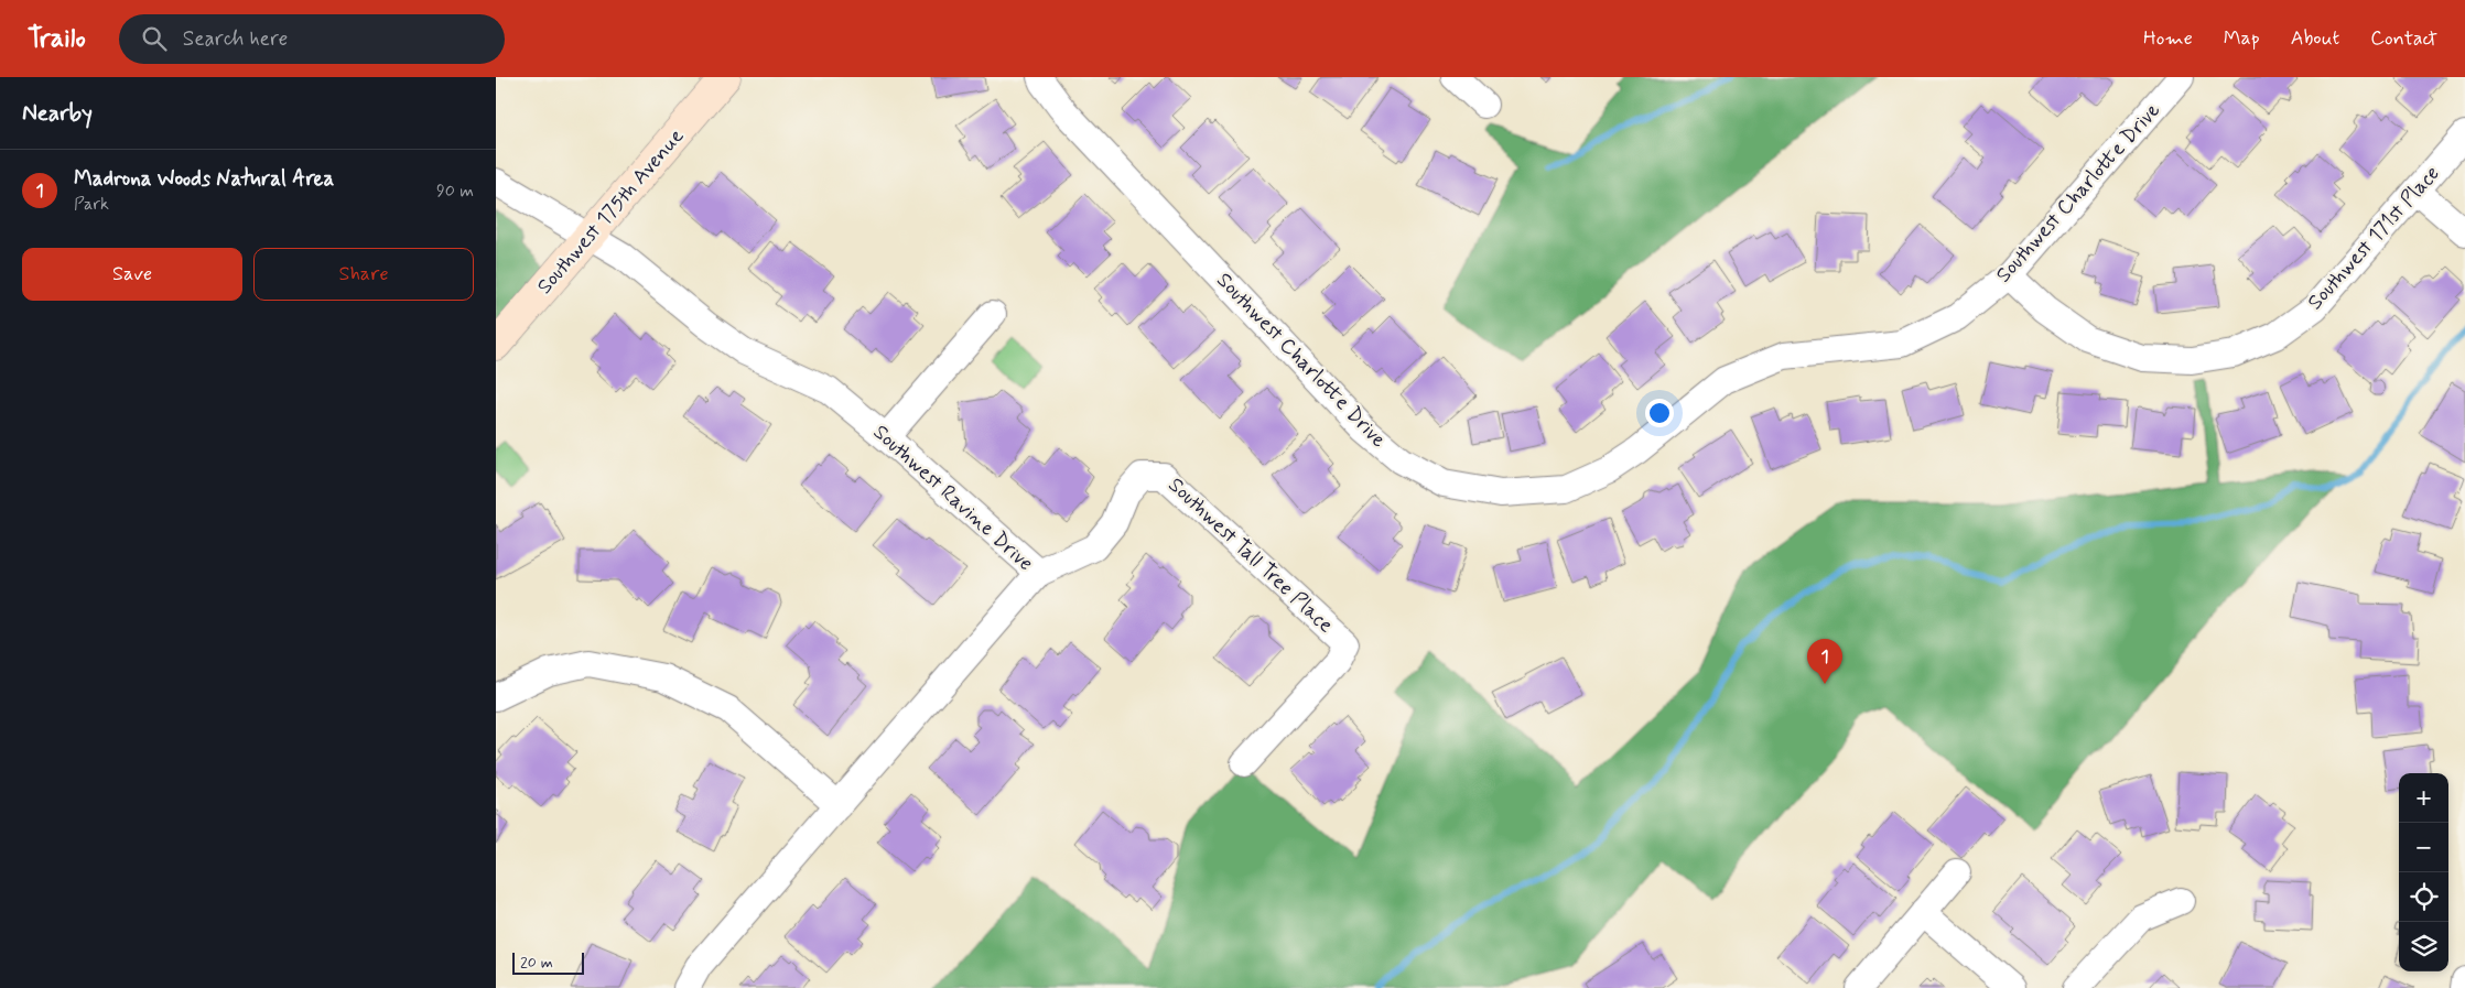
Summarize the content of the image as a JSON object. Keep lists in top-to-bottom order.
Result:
{
  "streets": {
    "main road": ["Southwest 175th Avenue"],
    "street": [
      "Southwest Charlotte Drive",
      "Southwest 171st Place",
      "Southwest Ravine Drive",
      "Southwest Tall Tree Place"
    ]
  },
  "crossings": [
    ["Southwest Charlotte Drive", "Southwest 171st Place"],
    ["Southwest 175th Avenue", "Southwest Ravine Drive"],
    ["Southwest Ravine Drive", "Southwest Tall Tree Place"]
  ],
  "scale_bar": "20 m",
  "page": {
    "header": "Trailo",
    "search": "Search here",
    "nav": [
      "Home",
      "Map",
      "About",
      "Contact"
    ],
    "heading": "Nearby",
    "list": [
      {
        "mark": "1",
        "name": "Madrona Woods Natural Area",
        "note": "Park",
        "value": "90 m"
      }
    ],
    "buttons": ["Save", "Share"],
    "pins": "1",
    "map_buttons": ["+", "−"],
    "scale": "20 m"
  }
}
